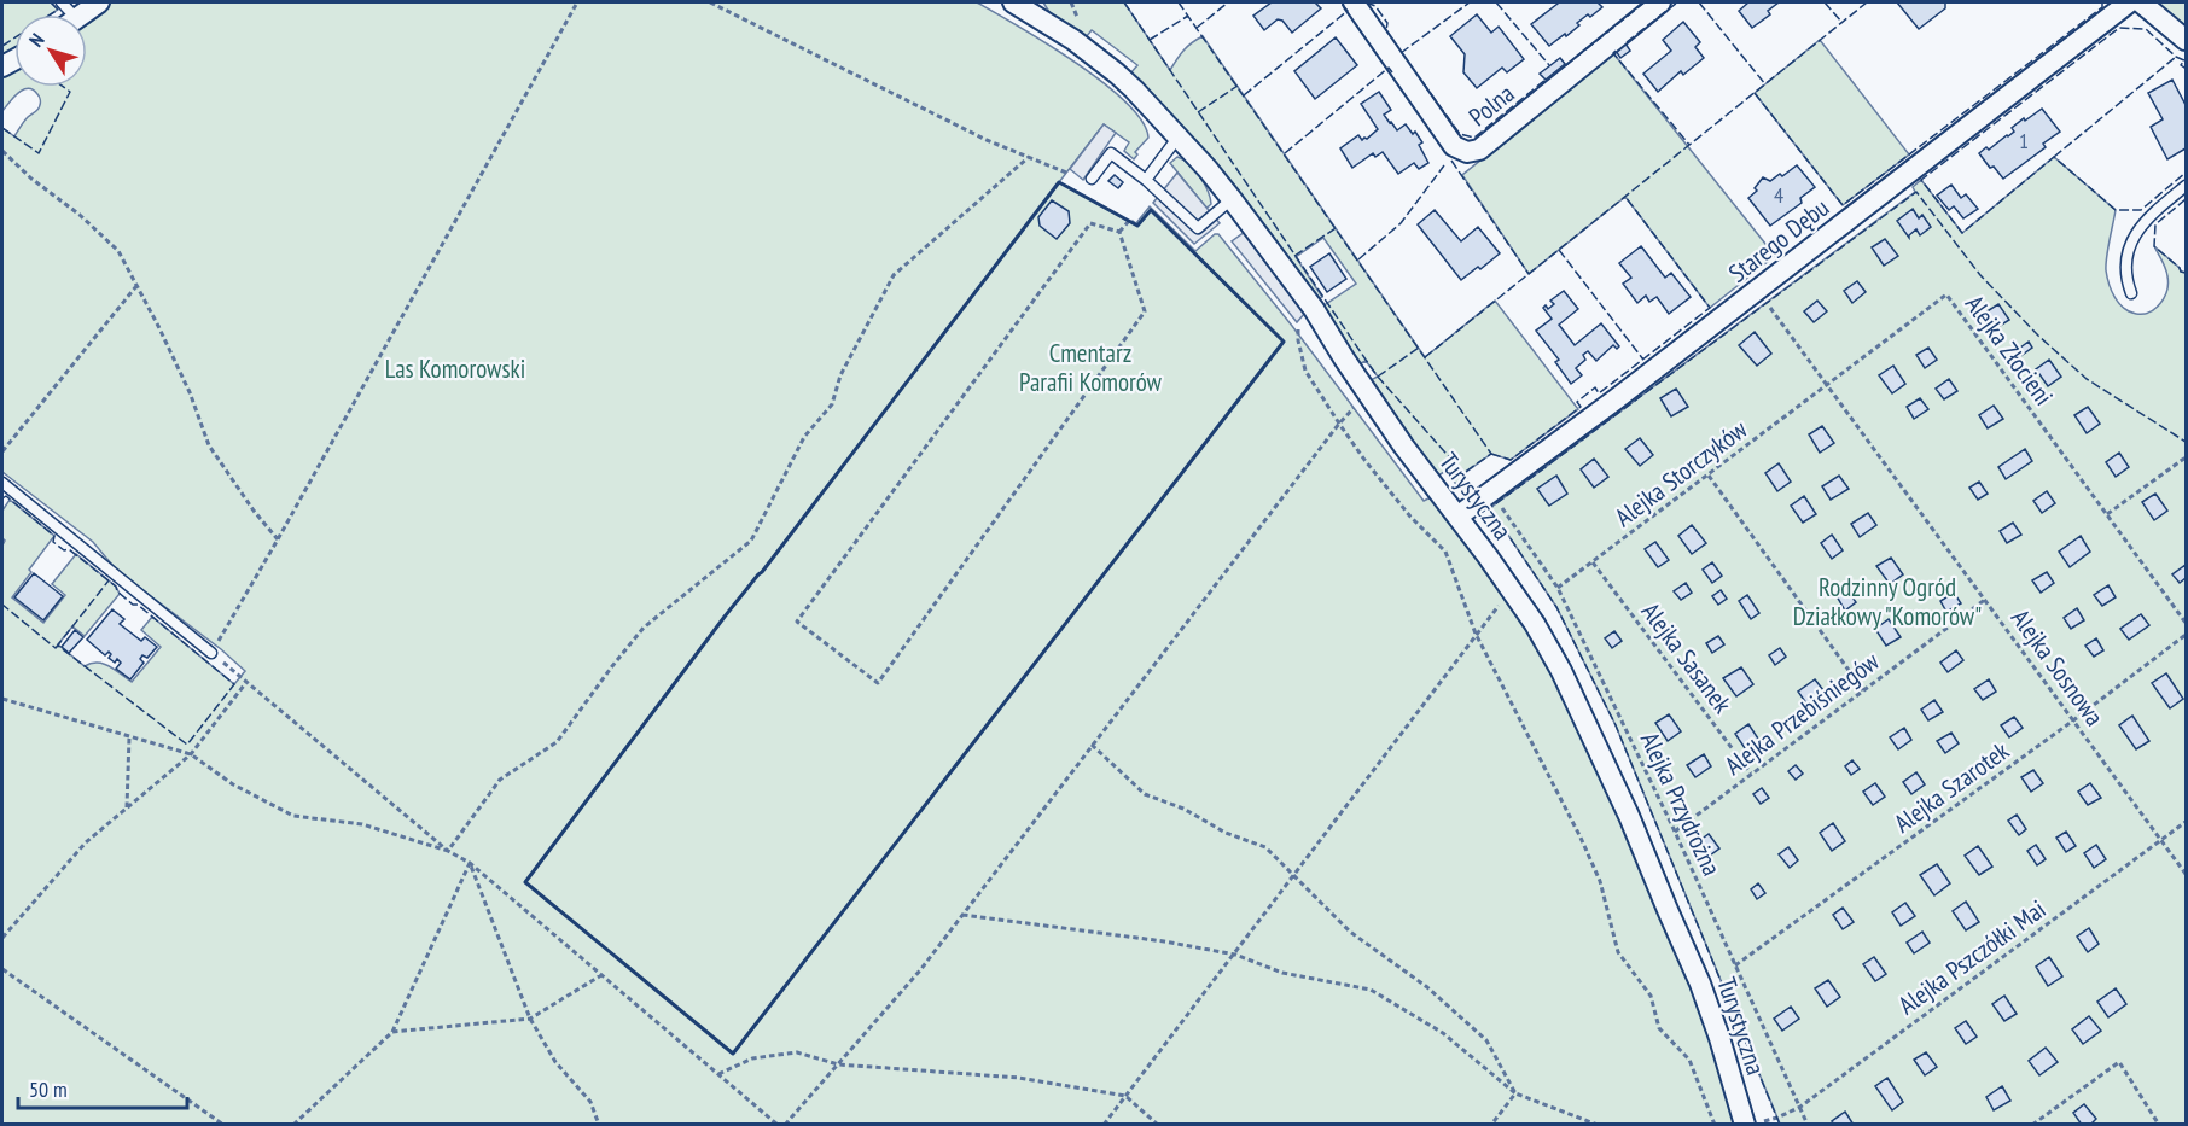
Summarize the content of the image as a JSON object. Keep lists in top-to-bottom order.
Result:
{
  "streets": {
    "street": ["Polna", "Starego Dębu", "Turystyczna"],
    "path": [
      "Alejka Złocieni",
      "Alejka Storczyków",
      "Alejka Sasanek",
      "Alejka Sosnowa",
      "Alejka Przebiśniegów",
      "Alejka Szarotek",
      "Alejka Przydrożna",
      "Alejka Pszczółki Mai"
    ]
  },
  "crossings": [
    ["Starego Dębu", "Turystyczna"],
    ["Alejka Złocieni", "Alejka Storczyków"],
    ["Alejka Złocieni", "Alejka Sosnowa"],
    ["Alejka Storczyków", "Alejka Sasanek"],
    ["Alejka Storczyków", "Alejka Sosnowa"],
    ["Alejka Storczyków", "Alejka Przydrożna"],
    ["Alejka Sasanek", "Alejka Przebiśniegów"],
    ["Alejka Sosnowa", "Alejka Przebiśniegów"],
    ["Alejka Sosnowa", "Alejka Szarotek"],
    ["Alejka Sosnowa", "Alejka Pszczółki Mai"],
    ["Alejka Przebiśniegów", "Alejka Przydrożna"],
    ["Alejka Szarotek", "Alejka Przydrożna"],
    ["Alejka Przydrożna", "Alejka Pszczółki Mai"]
  ],
  "parks": ["Cmentarz Parafii Komorów", "Las Komorowski", "Rodzinny Ogród Działkowy \"Komorów\""],
  "house_numbers": ["1", "4"],
  "scale_bar": "50 m",
  "north": "top left"
}
